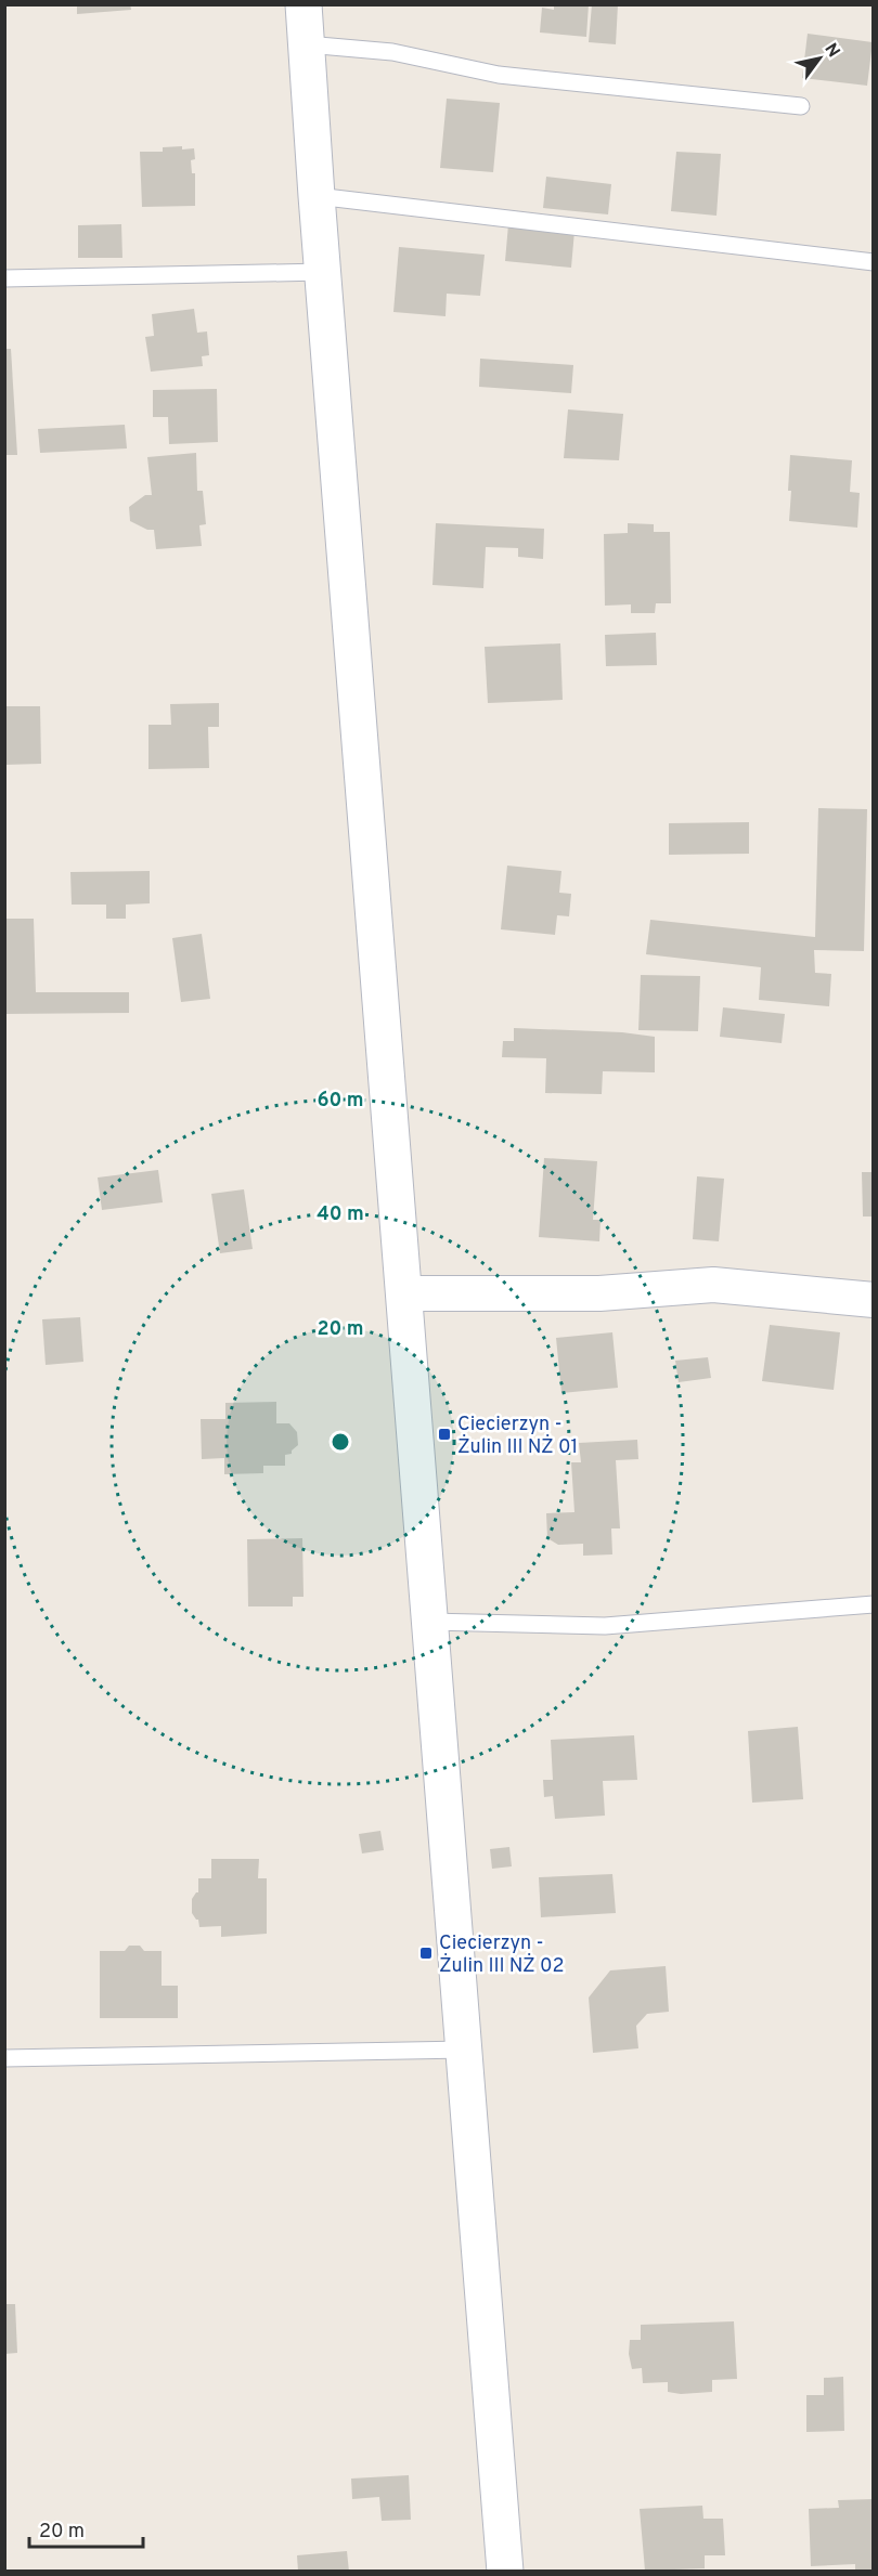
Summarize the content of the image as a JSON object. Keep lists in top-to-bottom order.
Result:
{
  "places": {
    "transit": ["Ciecierzyn - Żulin III NŻ 01", "Ciecierzyn - Żulin III NŻ 02"]
  },
  "scale_bar": "20 m",
  "north": "top right",
  "rings": ["60 m", "40 m", "20 m"]
}
